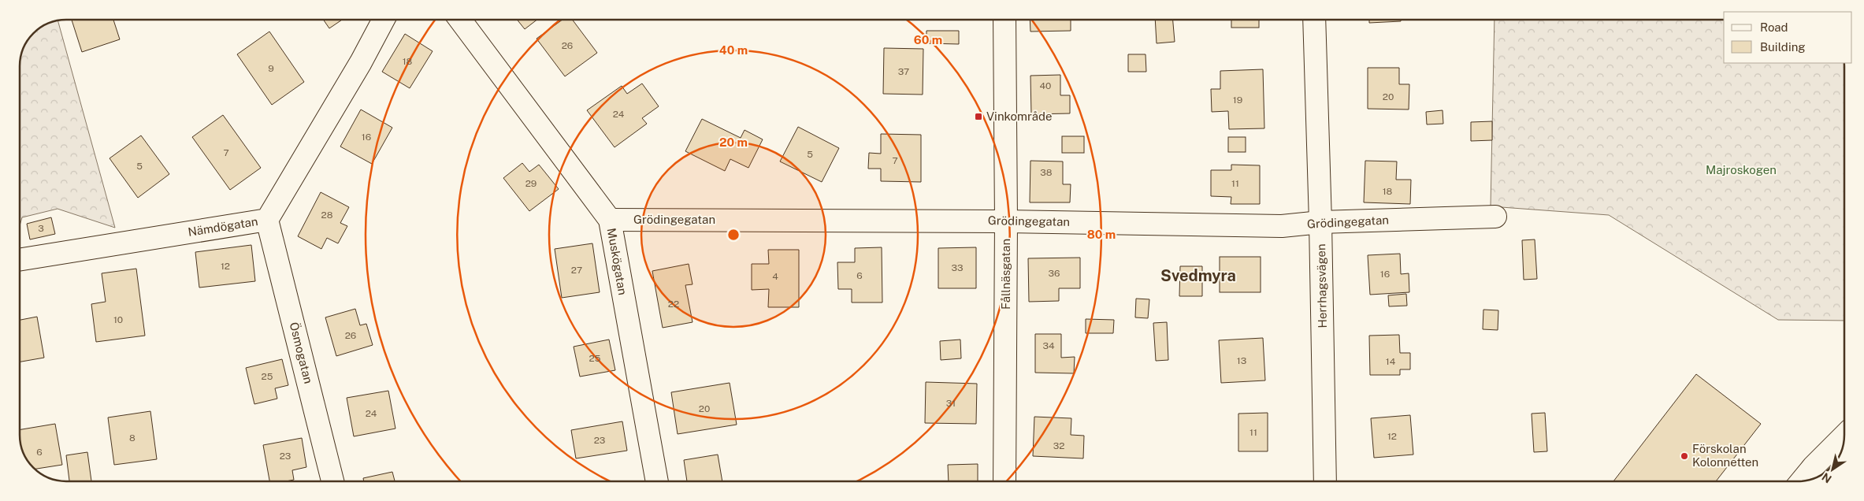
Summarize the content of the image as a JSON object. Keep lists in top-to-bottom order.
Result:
{
  "streets": {
    "street": [
      "Grödingegatan",
      "Nämdögatan",
      "Muskögatan",
      "Fållnäsgatan",
      "Herrhagsvägen",
      "Ösmogatan"
    ]
  },
  "crossings": [
    ["Grödingegatan", "Muskögatan"],
    ["Grödingegatan", "Fållnäsgatan"],
    ["Grödingegatan", "Herrhagsvägen"],
    ["Nämdögatan", "Ösmogatan"]
  ],
  "districts": ["Svedmyra"],
  "parks": ["Majroskogen"],
  "places": {
    "transit": ["Vinkområde"],
    "other": ["Förskolan Kolonnetten"]
  },
  "house_numbers": [
    "26",
    "18",
    "9",
    "37",
    "40",
    "20",
    "19",
    "24",
    "16",
    "7",
    "5",
    "7",
    "5",
    "38",
    "29",
    "11",
    "18",
    "28",
    "3",
    "12",
    "33",
    "27",
    "36",
    "16",
    "6",
    "4",
    "22",
    "10",
    "26",
    "34",
    "25",
    "13",
    "14",
    "25",
    "31",
    "20",
    "24",
    "11",
    "12",
    "8",
    "23",
    "32",
    "6",
    "23"
  ],
  "legend": ["Road", "Building"],
  "north": "bottom left",
  "rings": [
    "60 m",
    "40 m",
    "20 m",
    "80 m"
  ]
}
